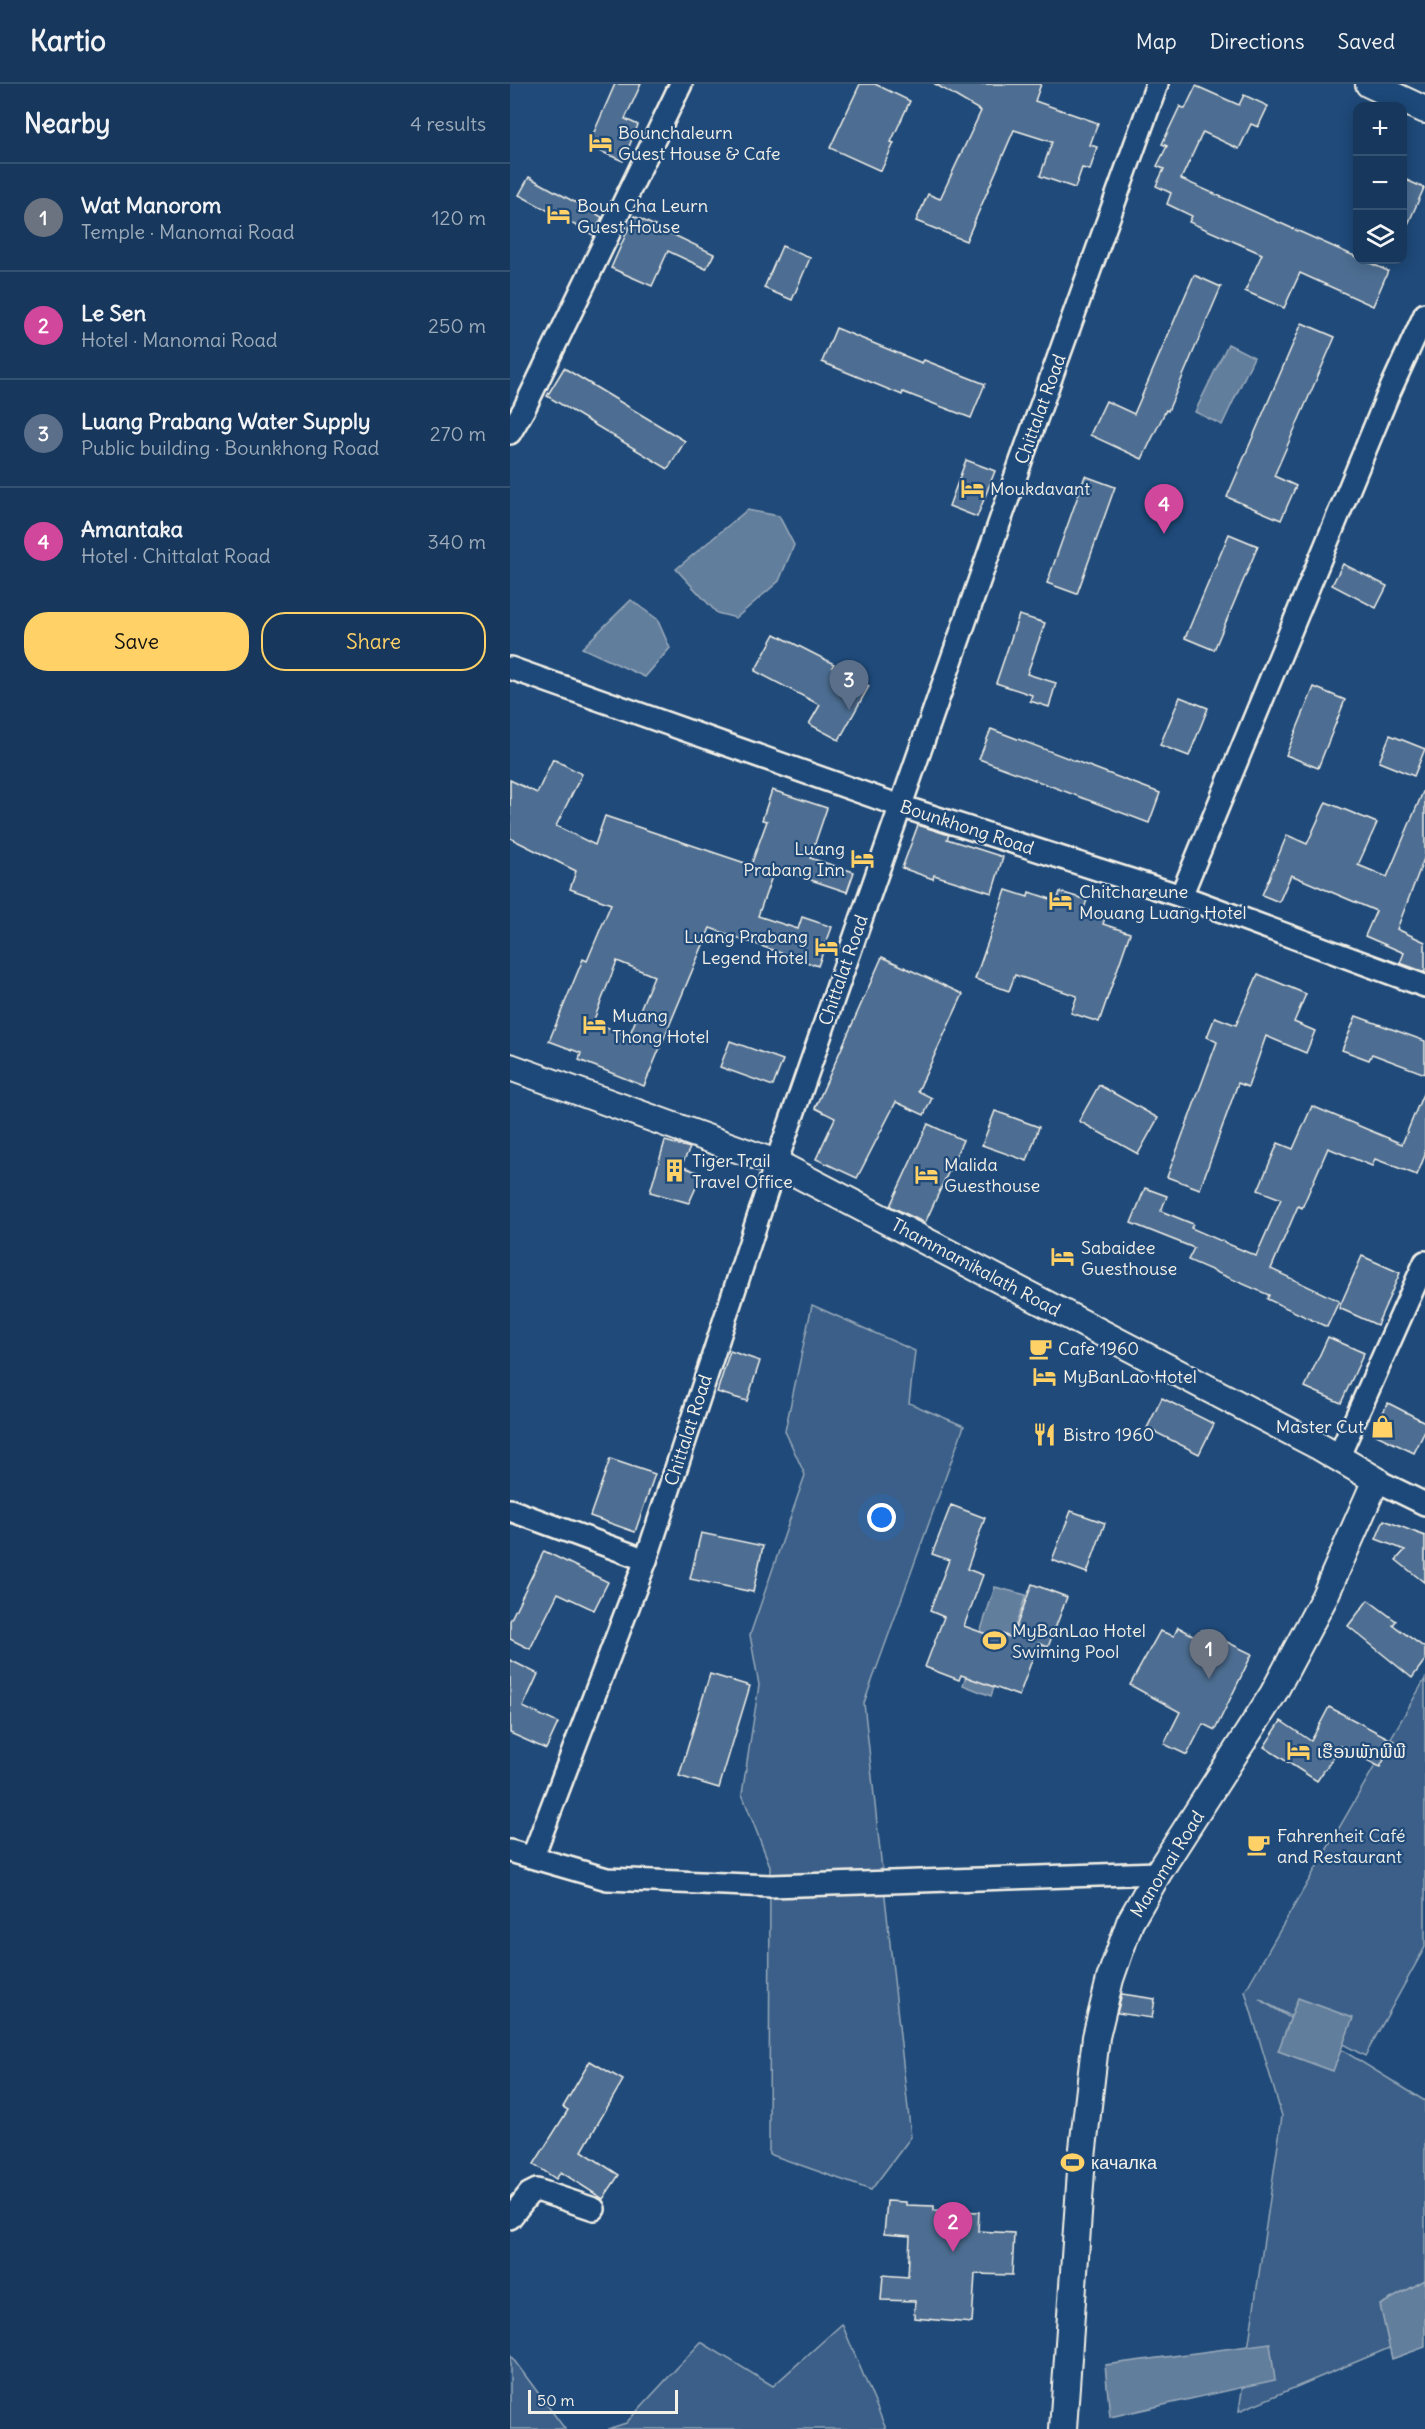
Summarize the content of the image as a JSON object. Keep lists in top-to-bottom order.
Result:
{
  "streets": {
    "street": [
      "Chittalat Road",
      "Bounkhong Road",
      "Thammamikalath Road",
      "Manomai Road"
    ]
  },
  "crossings": [
    ["Chittalat Road", "Bounkhong Road"],
    ["Chittalat Road", "Thammamikalath Road"],
    ["Thammamikalath Road", "Manomai Road"]
  ],
  "places": {
    "hotel": [
      "Bounchaleurn Guest House & Cafe",
      "Boun Cha Leurn Guest House",
      "Moukdavant",
      "Luang Prabang Inn",
      "Chitchareune Mouang Luang Hotel",
      "Luang Prabang Legend Hotel",
      "Muang Thong Hotel",
      "Malida Guesthouse",
      "Sabaidee Guesthouse",
      "MyBanLao Hotel",
      "ເຮືອນພັກພີພີ"
    ],
    "building": ["Tiger Trail Travel Office"],
    "cafe": ["Cafe 1960", "Fahrenheit Café and Restaurant"],
    "shop": ["Master Cut"],
    "restaurant": ["Bistro 1960"],
    "sports": ["MyBanLao Hotel Swiming Pool", "качалка"]
  },
  "scale_bar": "50 m",
  "page": {
    "header": "Kartio",
    "nav": ["Map", "Directions", "Saved"],
    "heading": ["Nearby", "4 results"],
    "map_buttons": ["+", "−"],
    "list": [
      {
        "mark": "1",
        "name": "Wat Manorom",
        "note": "Temple · Manomai Road",
        "value": "120 m"
      },
      {
        "mark": "2",
        "name": "Le Sen",
        "note": "Hotel · Manomai Road",
        "value": "250 m"
      },
      {
        "mark": "3",
        "name": "Luang Prabang Water Supply",
        "note": "Public building · Bounkhong Road",
        "value": "270 m"
      },
      {
        "mark": "4",
        "name": "Amantaka",
        "note": "Hotel · Chittalat Road",
        "value": "340 m"
      }
    ],
    "pins": [
      "4",
      "3",
      "1",
      "2"
    ],
    "buttons": ["Save", "Share"],
    "scale": "50 m"
  }
}
